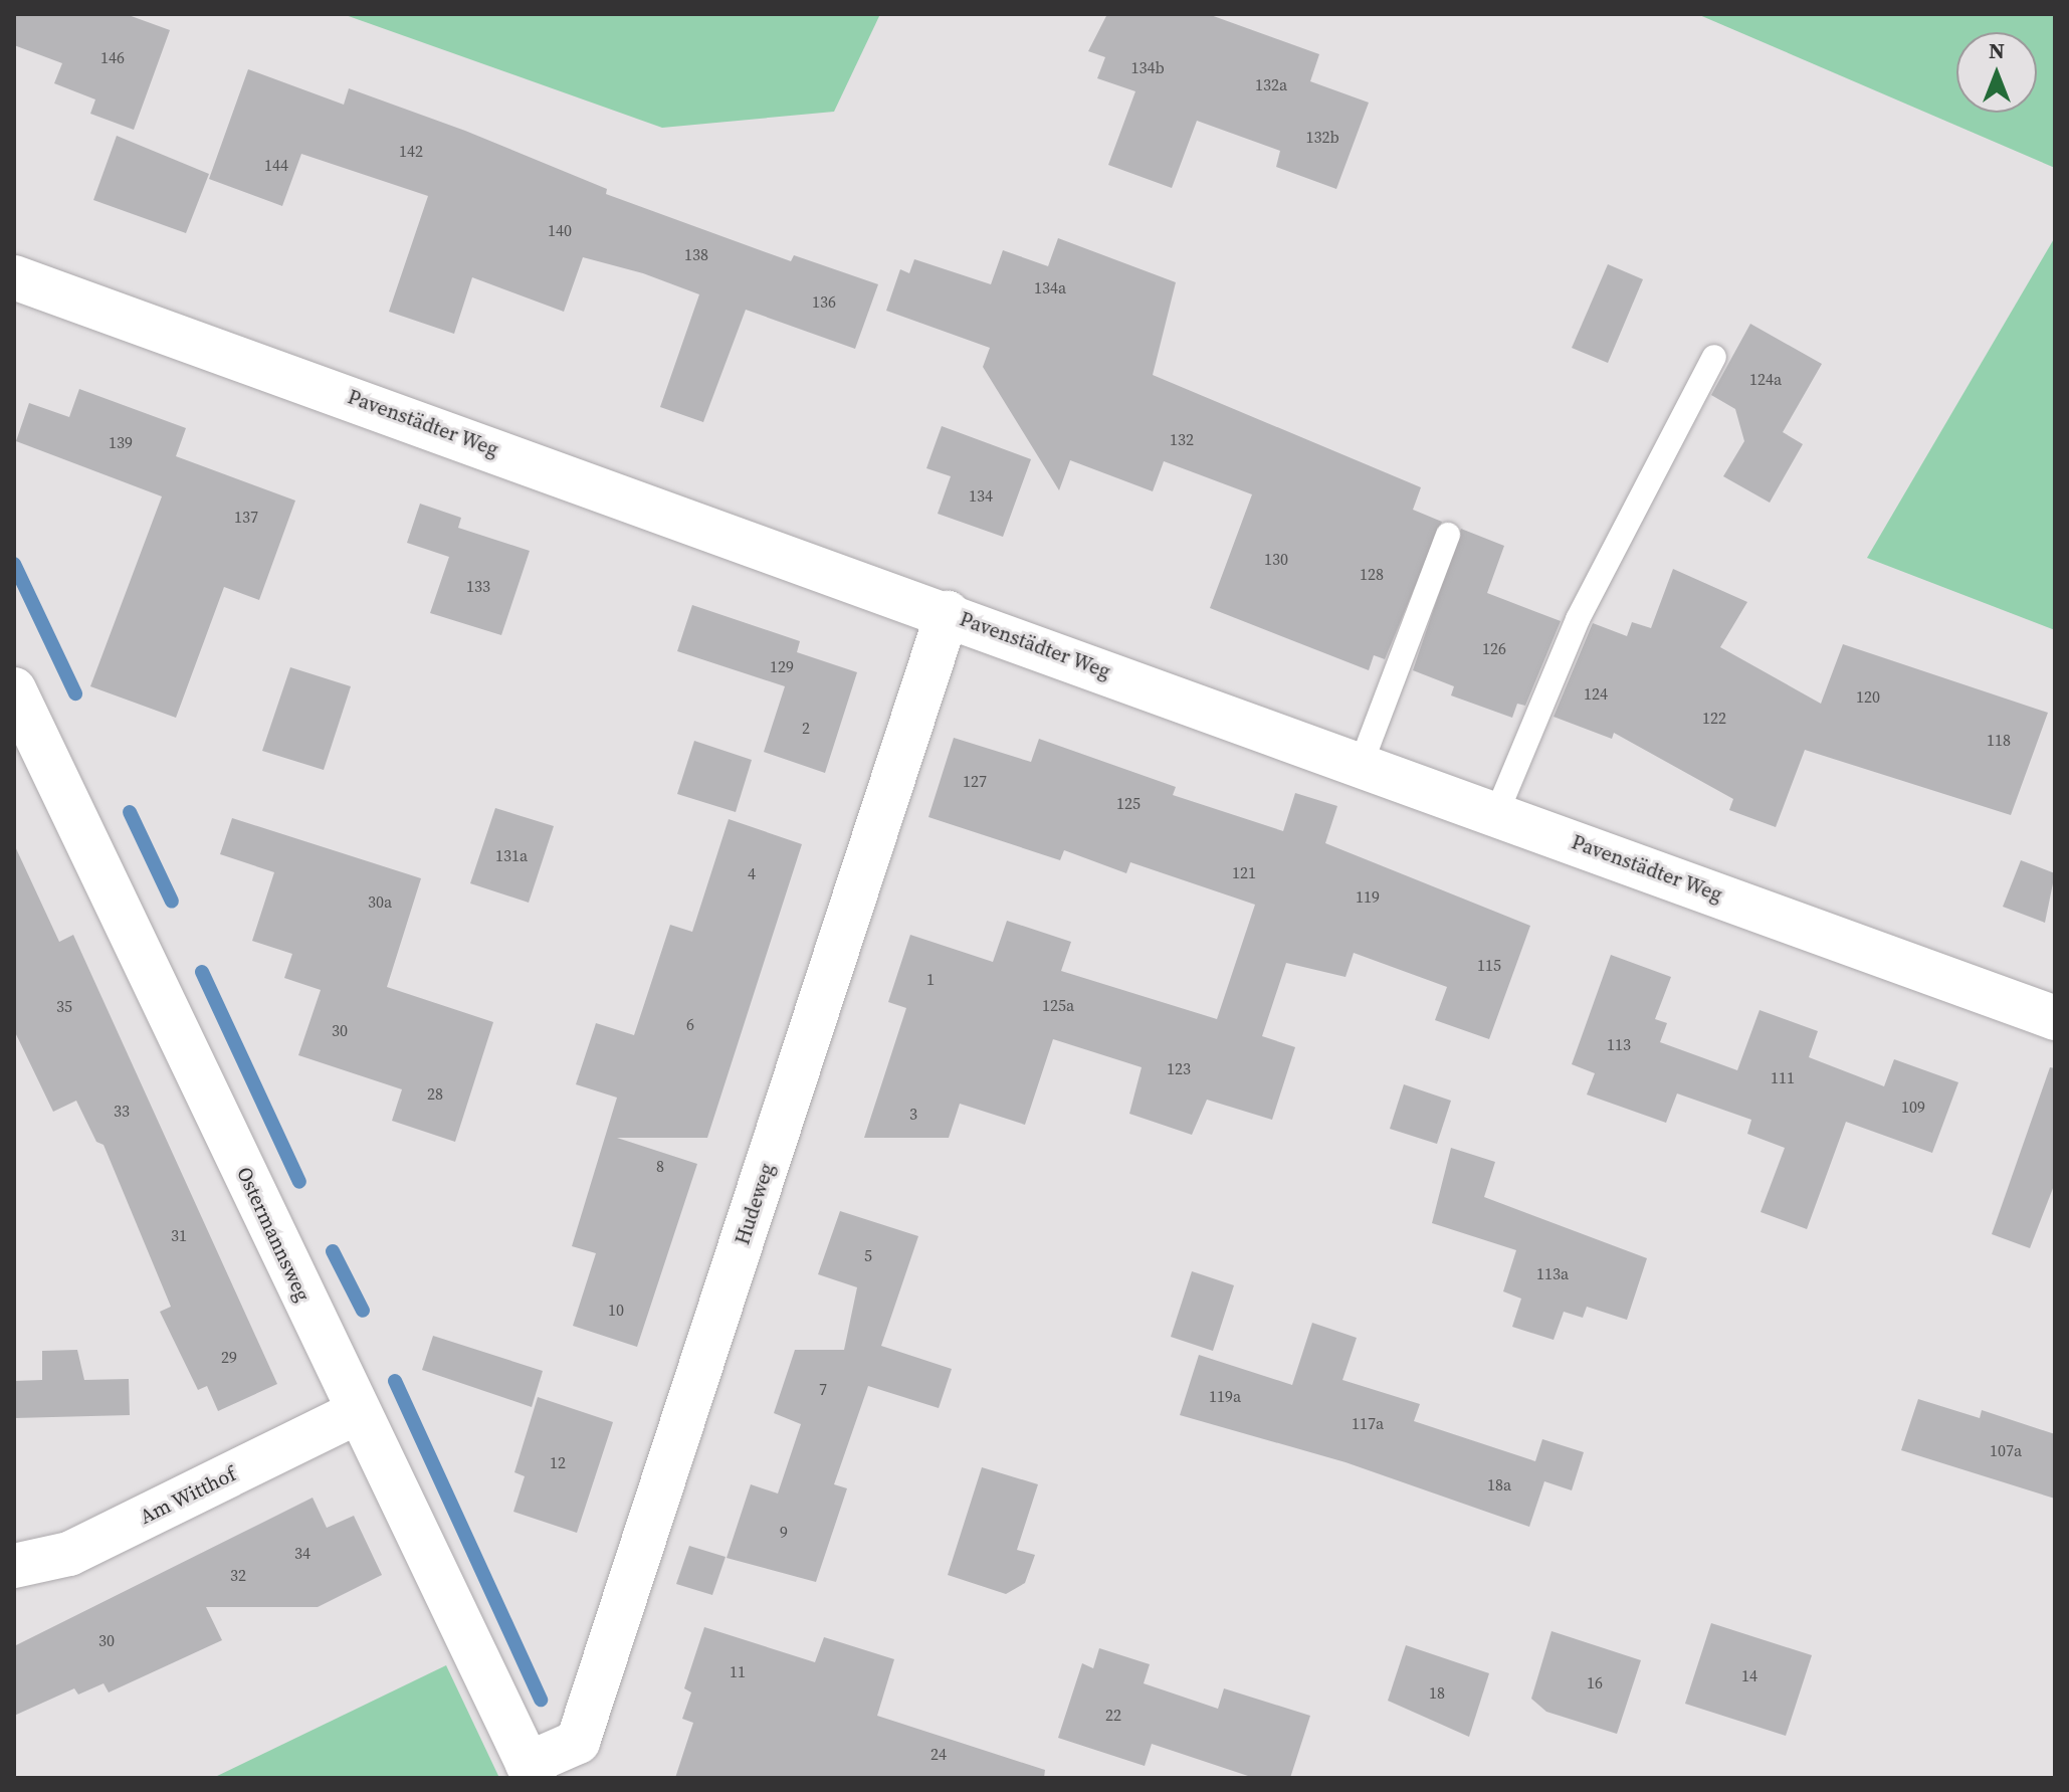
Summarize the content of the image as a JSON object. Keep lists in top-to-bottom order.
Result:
{
  "streets": {
    "street": [
      "Pavenstädter Weg",
      "Hudeweg",
      "Ostermannsweg",
      "Am Witthof"
    ]
  },
  "crossings": [
    ["Pavenstädter Weg", "Hudeweg"],
    ["Hudeweg", "Ostermannsweg"],
    ["Ostermannsweg", "Am Witthof"]
  ],
  "house_numbers": [
    "146",
    "134b",
    "132a",
    "132b",
    "142",
    "144",
    "140",
    "138",
    "134a",
    "136",
    "124a",
    "132",
    "139",
    "134",
    "137",
    "130",
    "128",
    "133",
    "126",
    "129",
    "124",
    "120",
    "122",
    "2",
    "118",
    "127",
    "125",
    "131a",
    "121",
    "4",
    "119",
    "30a",
    "115",
    "1",
    "125a",
    "35",
    "6",
    "30",
    "113",
    "123",
    "111",
    "28",
    "109",
    "33",
    "3",
    "8",
    "31",
    "5",
    "113a",
    "10",
    "29",
    "7",
    "119a",
    "117a",
    "107a",
    "12",
    "18a",
    "9",
    "34",
    "32",
    "30",
    "11",
    "14",
    "16",
    "18",
    "22",
    "24"
  ],
  "north": "top"
}
